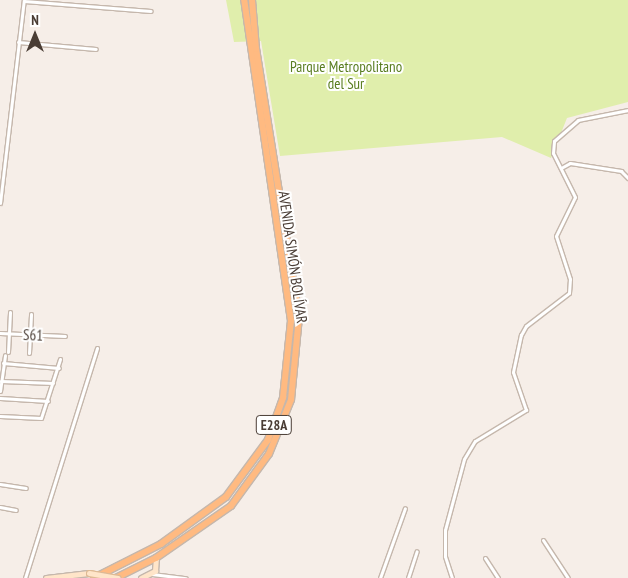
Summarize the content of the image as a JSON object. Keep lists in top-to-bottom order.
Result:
{
  "streets": {
    "highway": ["AVENIDA SIMÓN BOLÍVAR", "E28A"],
    "street": ["S61"]
  },
  "parks": ["Parque Metropolitano del Sur"],
  "north": "top"
}
